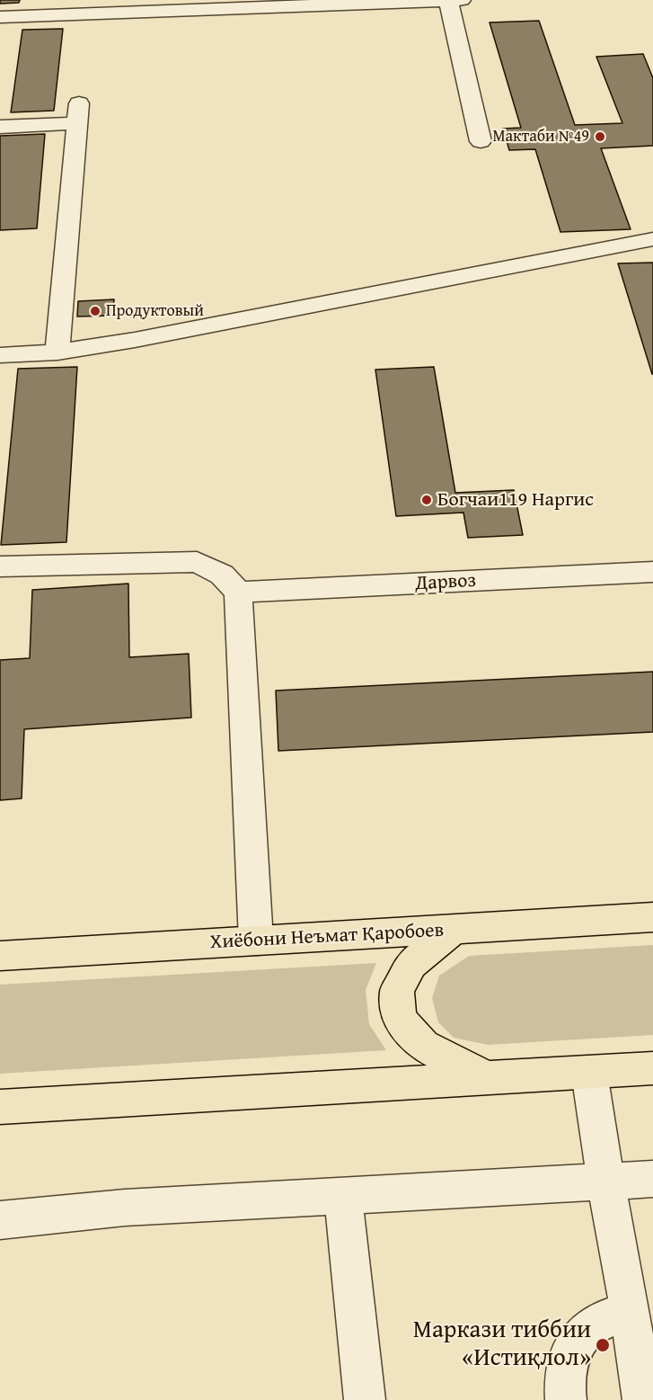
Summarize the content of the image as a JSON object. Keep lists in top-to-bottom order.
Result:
{
  "streets": {
    "highway": ["Хиёбони Неъмат Қаробоев"],
    "street": ["Дарвоз"]
  },
  "places": [
    "Мактаби №49",
    "Продуктовый",
    "Богчаи119 Наргис",
    "Маркази тиббии «Истиқлол»"
  ]
}
